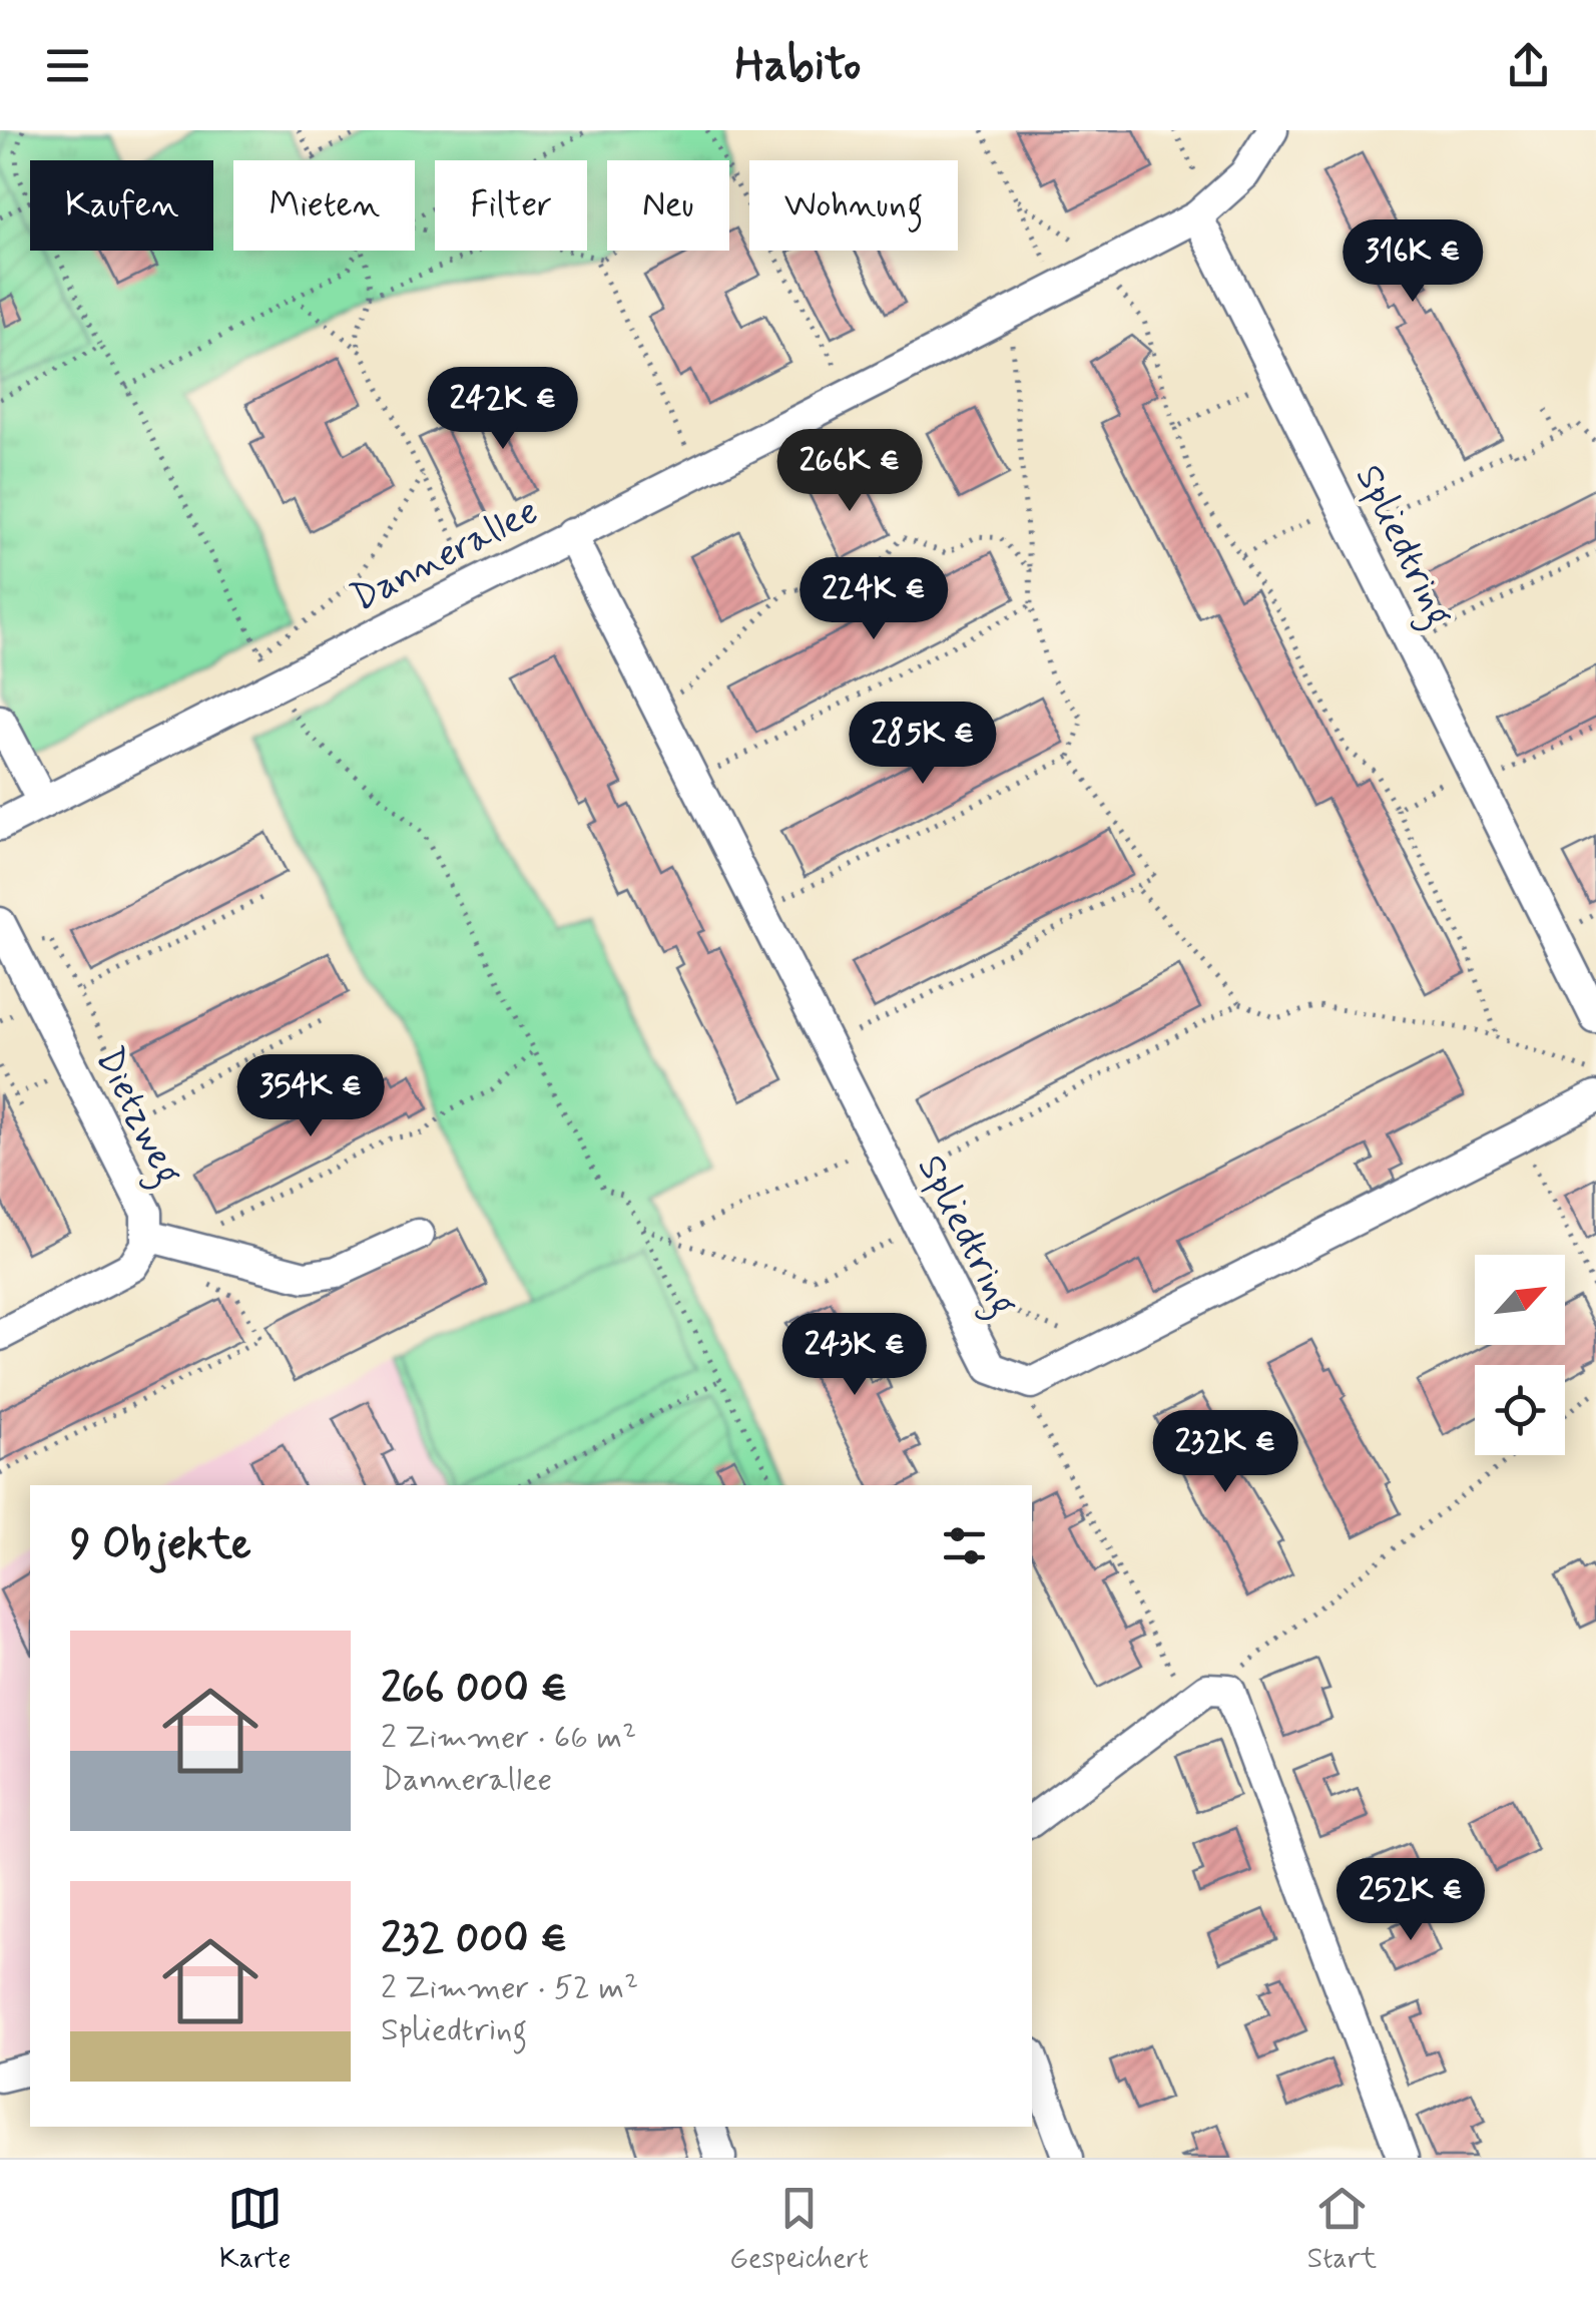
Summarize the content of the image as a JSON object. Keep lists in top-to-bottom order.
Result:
{
  "streets": {
    "street": ["Spliedtring", "Dannerallee", "Dietzweg"]
  },
  "crossings": [
    ["Spliedtring", "Dannerallee"]
  ],
  "north": "top right",
  "page": {
    "header": "Habito",
    "chip": [
      "Kaufen",
      "Mieten",
      "Filter",
      "Neu",
      "Wohnung"
    ],
    "price": [
      "316K €",
      "242K €",
      "266K €",
      "224K €",
      "285K €",
      "354K €",
      "243K €",
      "232K €",
      "252K €"
    ],
    "heading": "9 Objekte",
    "list": [
      {
        "name": "266 000 €",
        "note": "2 Zimmer · 66 m² · Dannerallee"
      },
      {
        "name": "232 000 €",
        "note": "2 Zimmer · 52 m² · Spliedtring"
      }
    ],
    "tabs": ["Karte", "Gespeichert", "Start"]
  }
}
